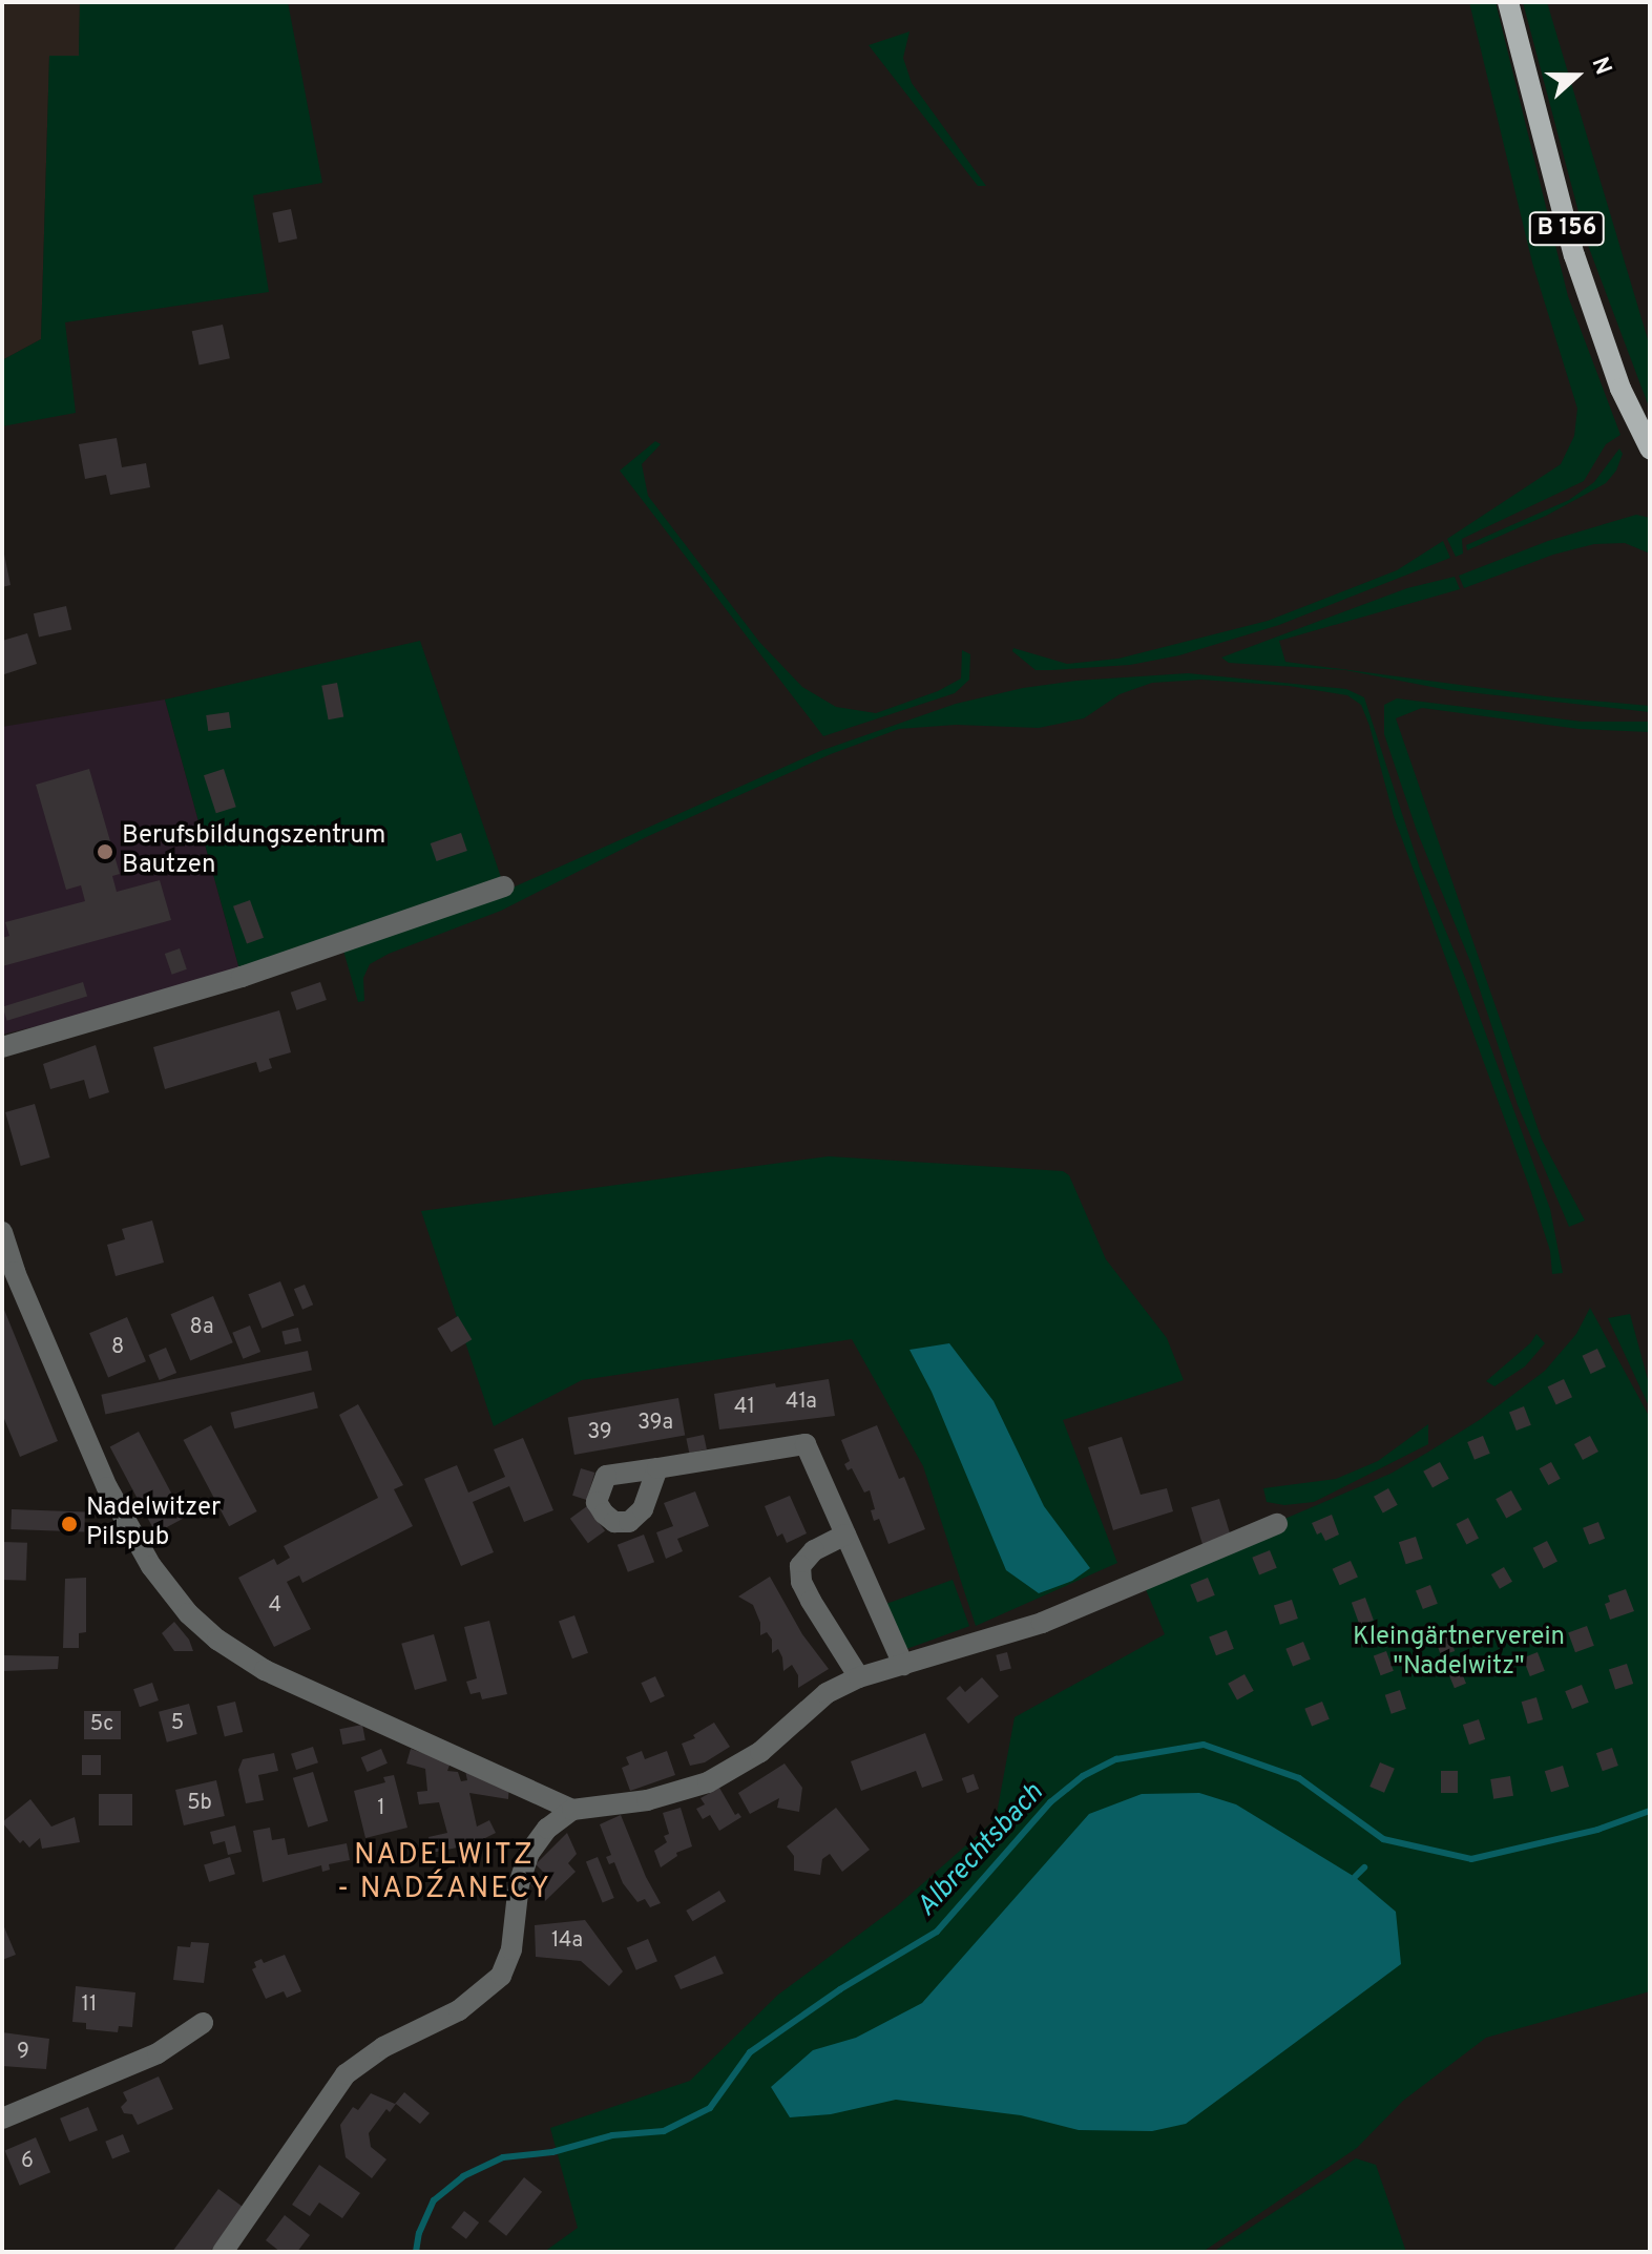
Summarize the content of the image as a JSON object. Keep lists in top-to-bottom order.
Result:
{
  "streets": {
    "main road": ["B 156"]
  },
  "districts": ["NADELWITZ - NADŹANECY"],
  "water": ["Albrechtsbach"],
  "parks": ["Kleingärtnerverein \"Nadelwitz\""],
  "places": ["Berufsbildungszentrum Bautzen", "Nadelwitzer Pilspub"],
  "house_numbers": [
    "8a",
    "8",
    "41a",
    "41",
    "39a",
    "39",
    "4",
    "5",
    "5c",
    "5b",
    "1",
    "14a",
    "11",
    "9",
    "6"
  ],
  "north": "right"
}
